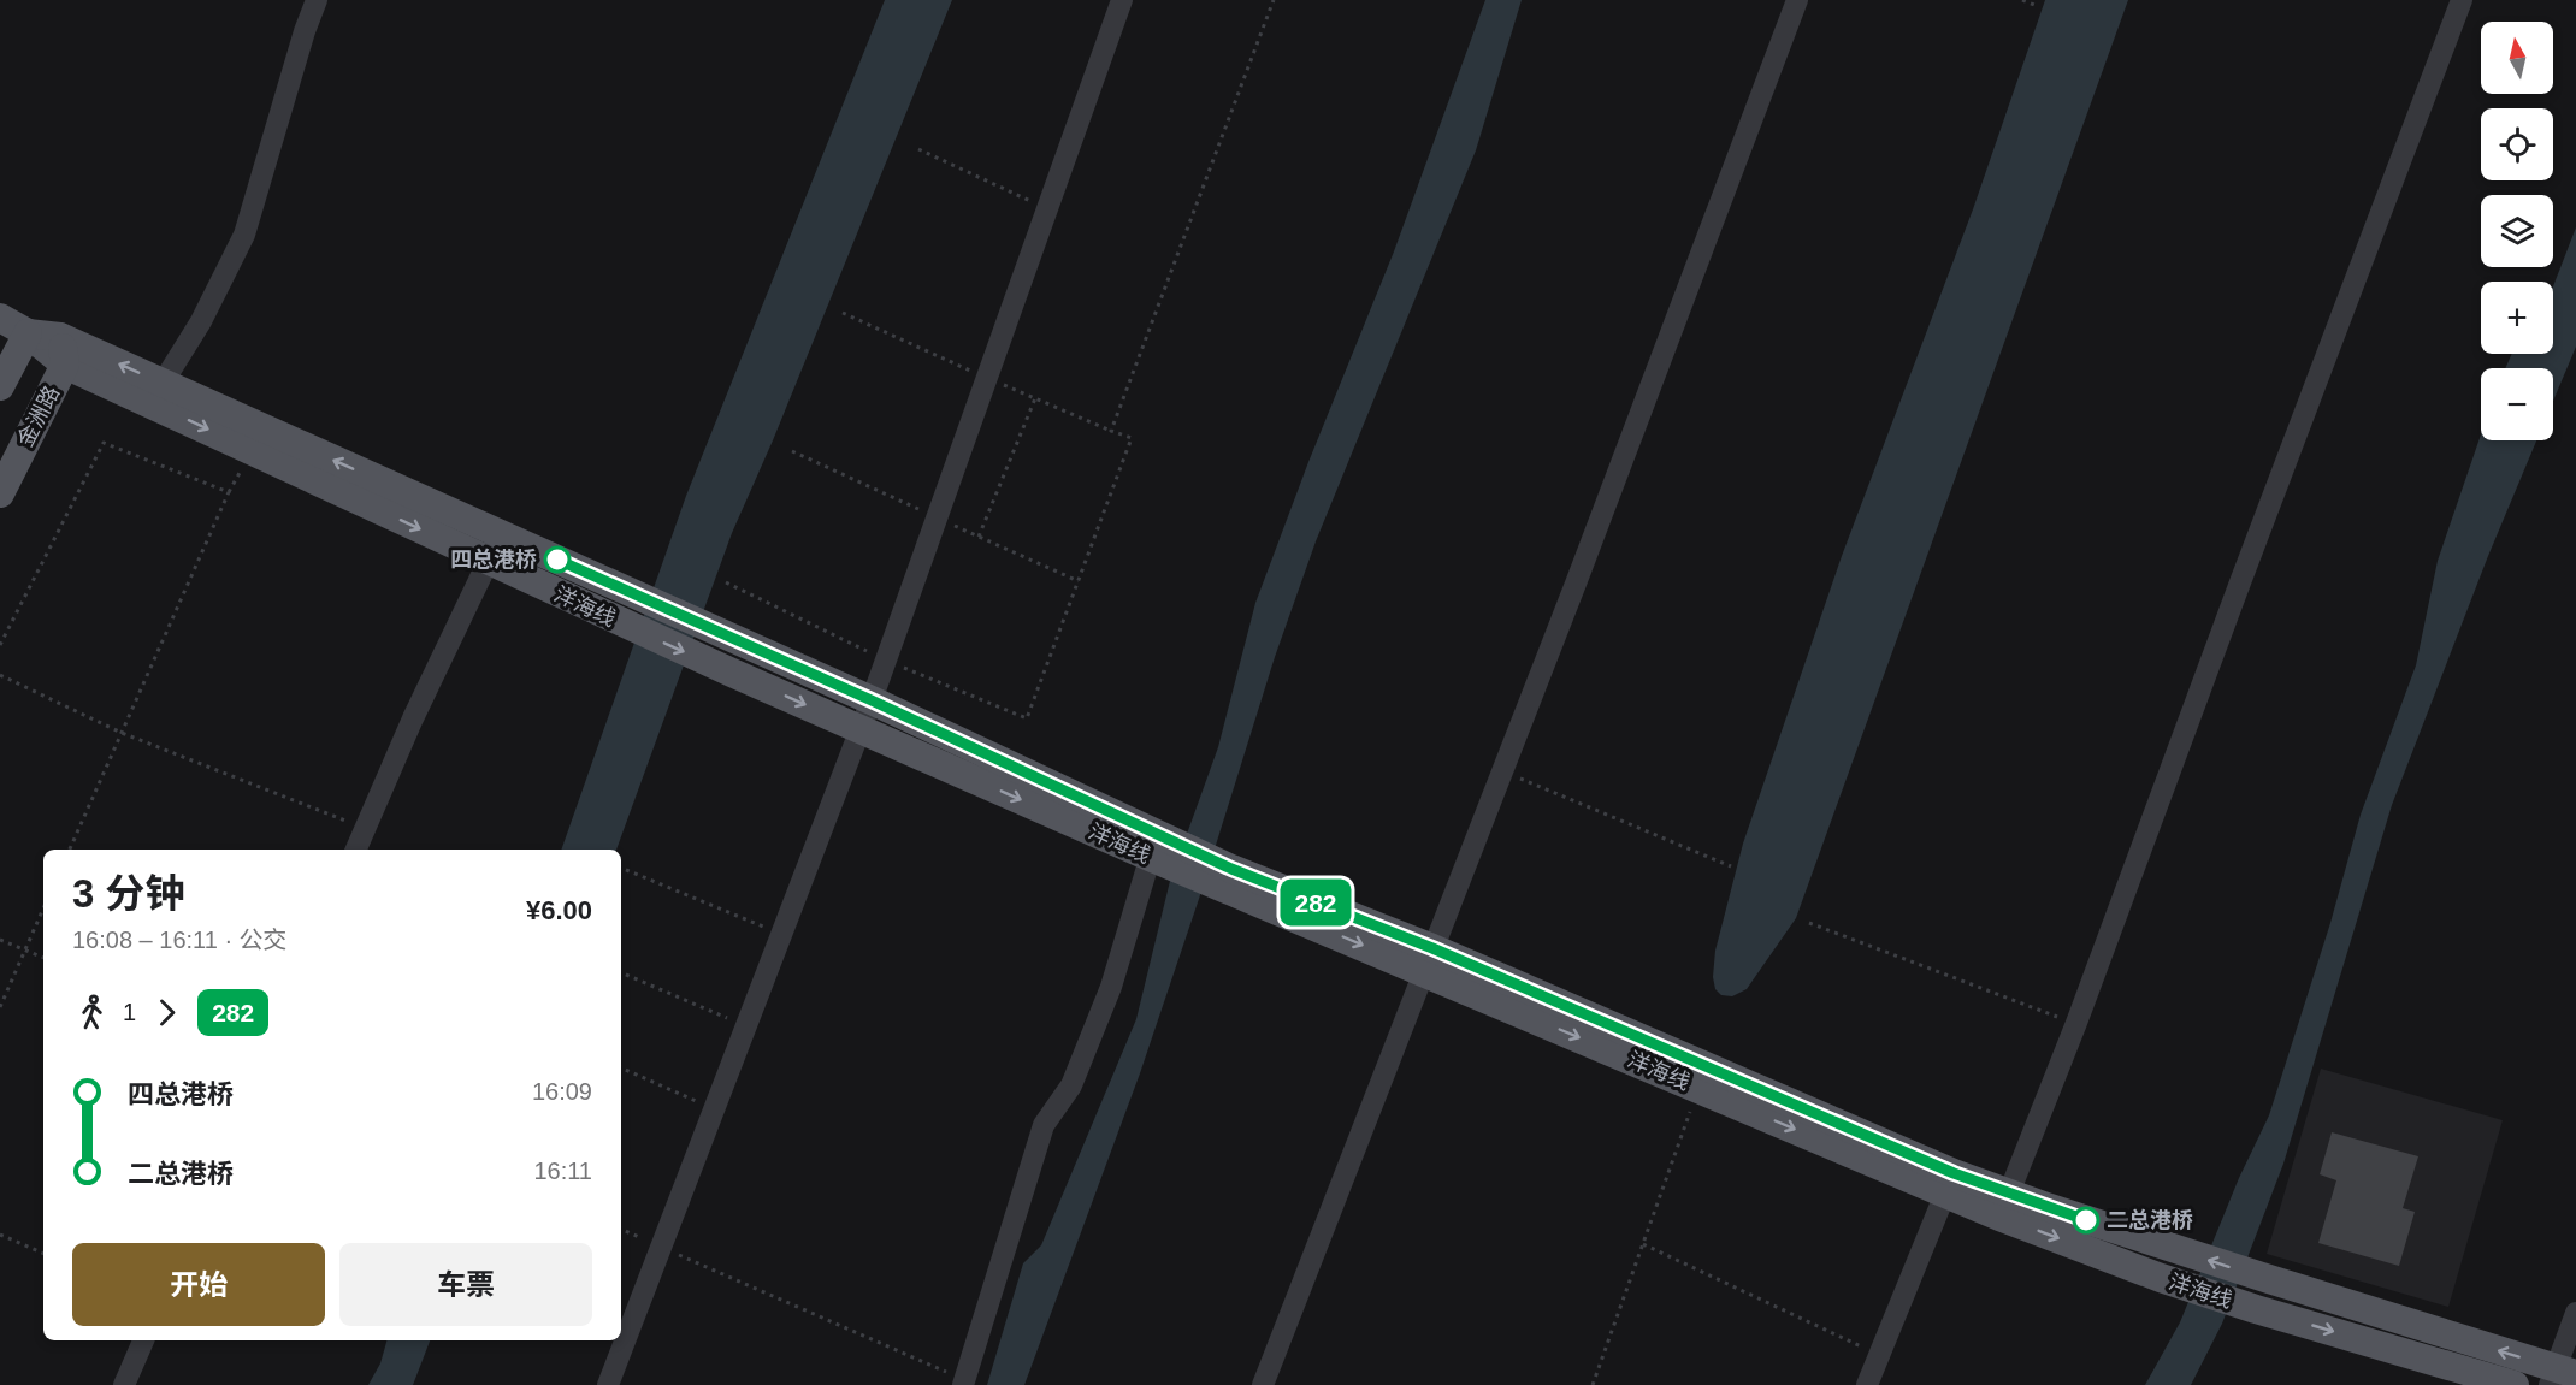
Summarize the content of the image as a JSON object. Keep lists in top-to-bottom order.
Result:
{
  "streets": {
    "main road": ["金洲路", "洋海线"]
  },
  "crossings": [
    ["金洲路", "洋海线"]
  ],
  "places": ["四总港桥", "二总港桥"],
  "lines": ["bus line 282"],
  "north": "top",
  "page": {
    "on_map": "282",
    "map_buttons": ["+", "−"],
    "heading": ["3 分钟", "16:08 – 16:11 · 公交", "¥6.00"],
    "legs": ["1", "282"],
    "list": [
      {
        "name": "四总港桥",
        "value": "16:09"
      },
      {
        "name": "二总港桥",
        "value": "16:11"
      }
    ],
    "buttons": ["开始", "车票"]
  }
}
